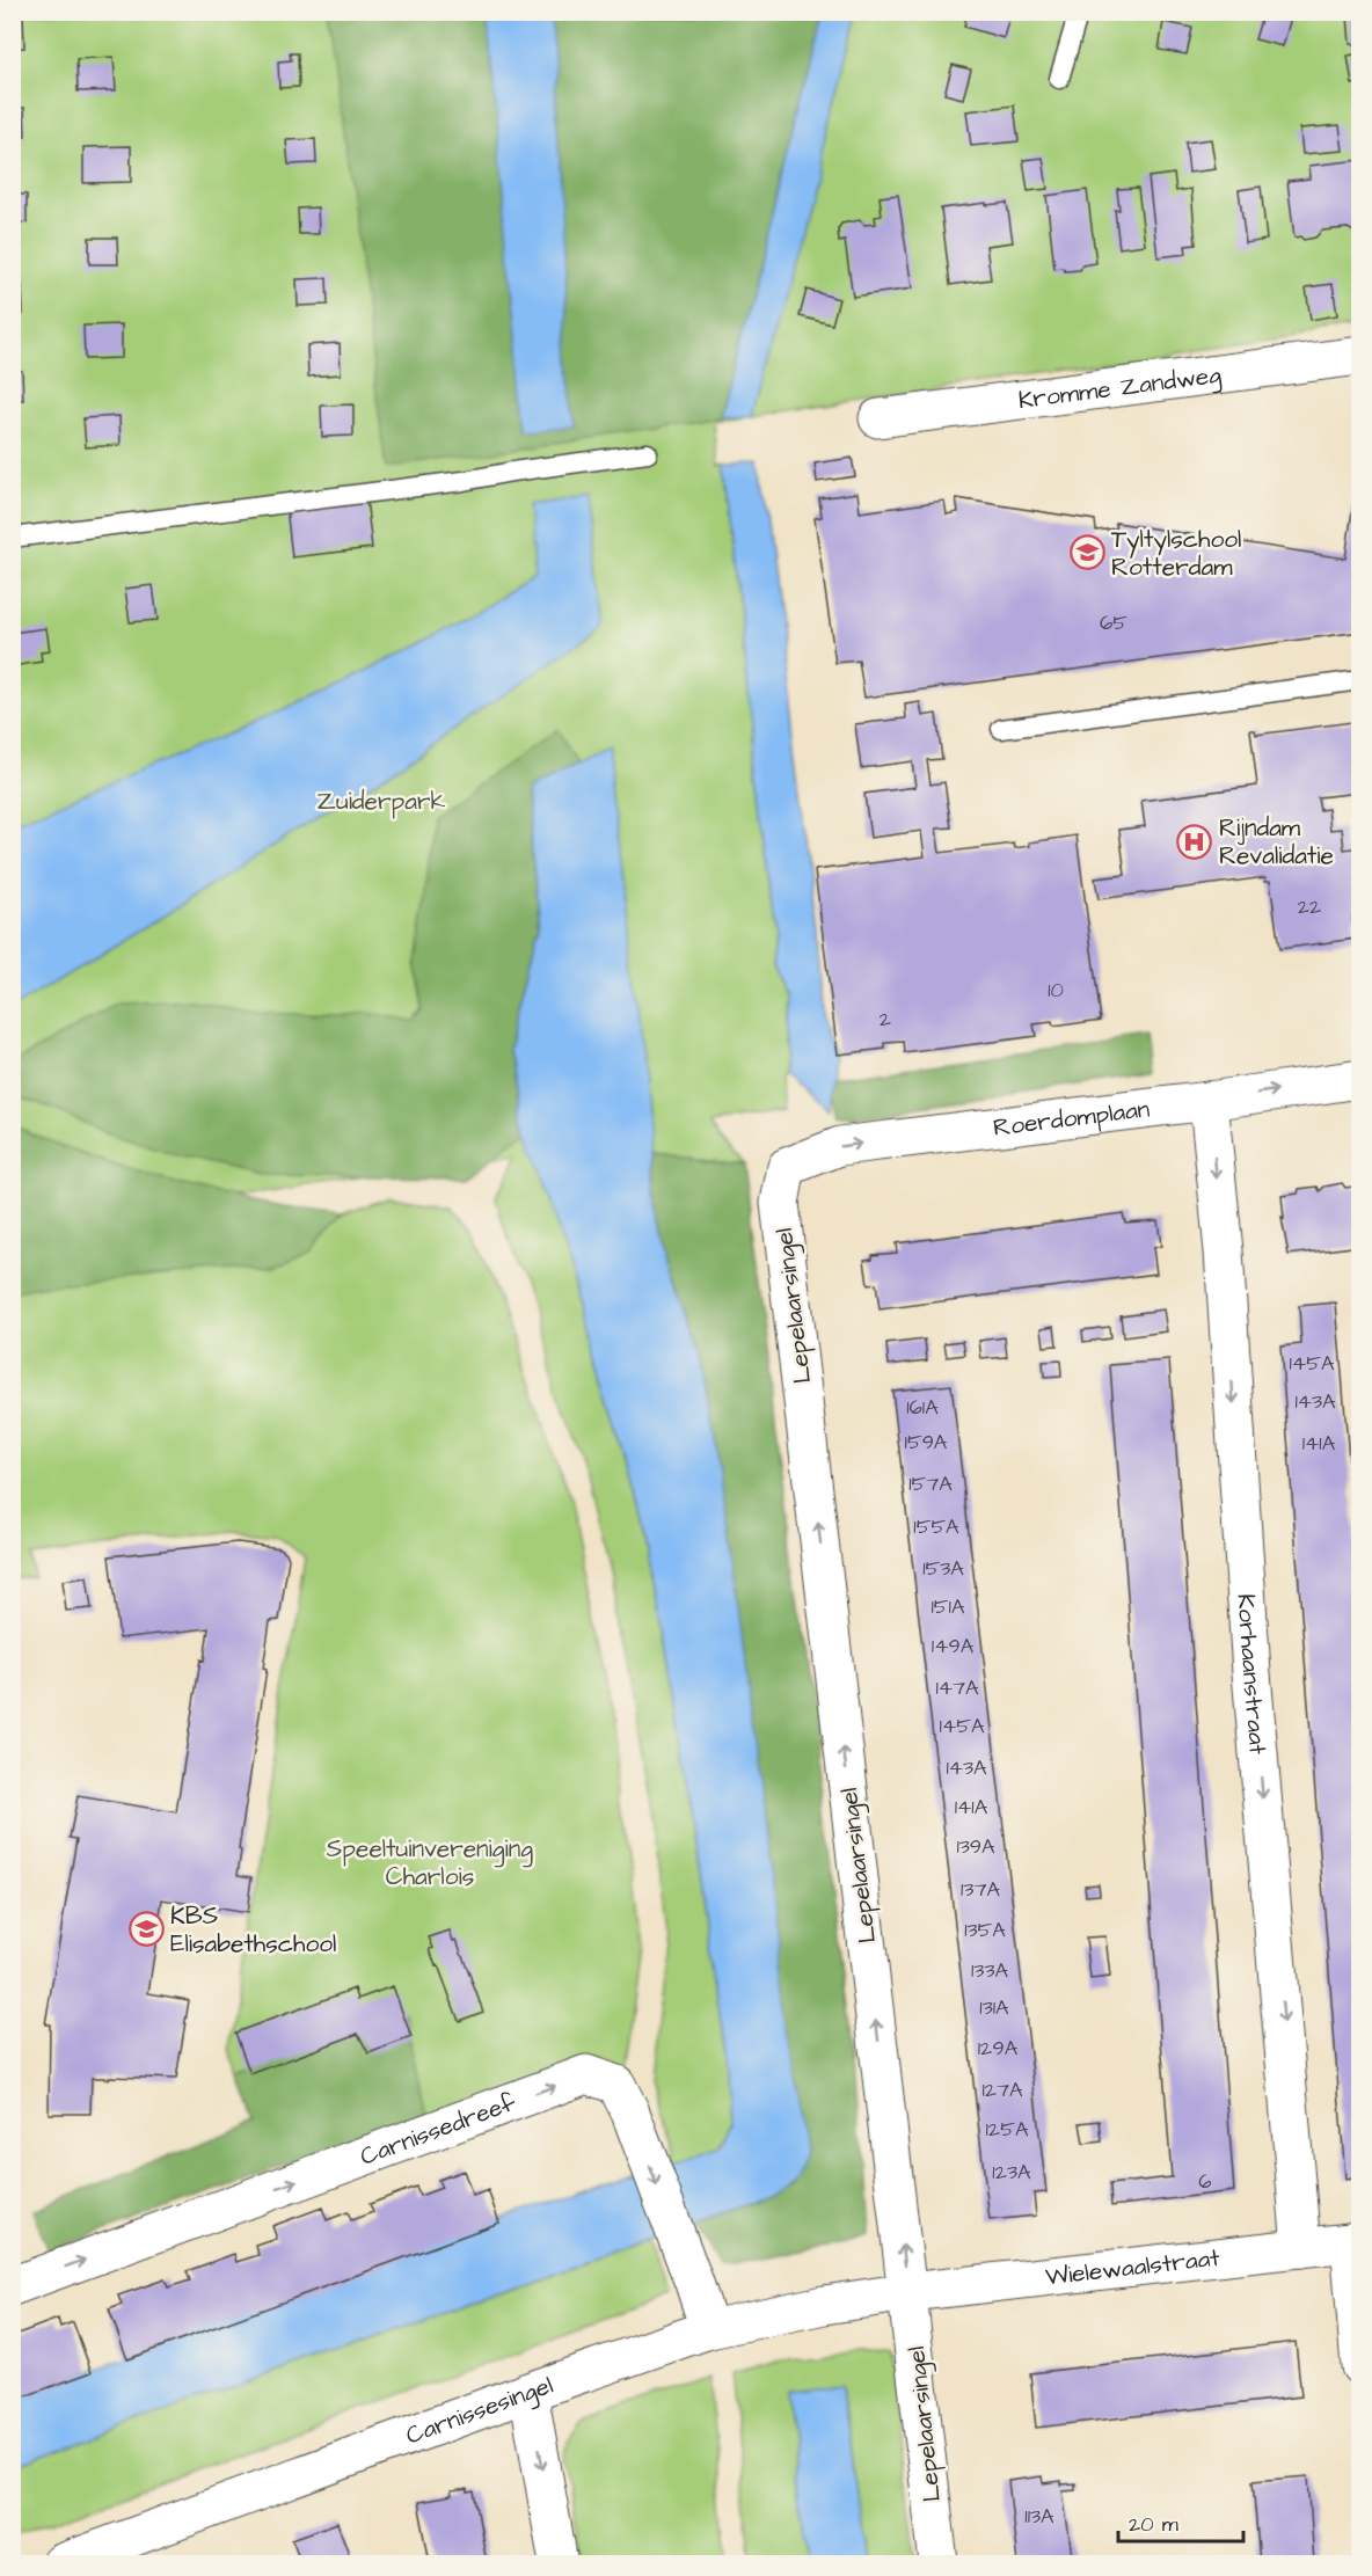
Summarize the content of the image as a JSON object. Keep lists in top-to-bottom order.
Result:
{
  "streets": {
    "street": [
      "Kromme Zandweg",
      "Roerdomplaan",
      "Lepelaarsingel",
      "Korhaanstraat",
      "Carnissedreef",
      "Wielewaalstraat",
      "Carnissesingel"
    ]
  },
  "crossings": [
    ["Roerdomplaan", "Lepelaarsingel"],
    ["Roerdomplaan", "Korhaanstraat"],
    ["Lepelaarsingel", "Wielewaalstraat"],
    ["Lepelaarsingel", "Carnissesingel"],
    ["Korhaanstraat", "Wielewaalstraat"],
    ["Carnissedreef", "Carnissesingel"],
    ["Wielewaalstraat", "Carnissesingel"]
  ],
  "one_way": ["Roerdomplaan", "Lepelaarsingel", "Korhaanstraat"],
  "parks": ["Zuiderpark", "Speeltuinvereniging Charlois"],
  "places": {
    "school or university": ["Tyltylschool Rotterdam", "KBS Elisabethschool"],
    "hospital": ["Rijndam Revalidatie"]
  },
  "house_numbers": [
    "65",
    "22",
    "10",
    "2",
    "145A",
    "143A",
    "161A",
    "159A",
    "141A",
    "157A",
    "155A",
    "153A",
    "151A",
    "149A",
    "147A",
    "145A",
    "143A",
    "141A",
    "139A",
    "137A",
    "135A",
    "133A",
    "131A",
    "129A",
    "127A",
    "125A",
    "123A",
    "6",
    "113A"
  ],
  "scale_bar": "20 m"
}
